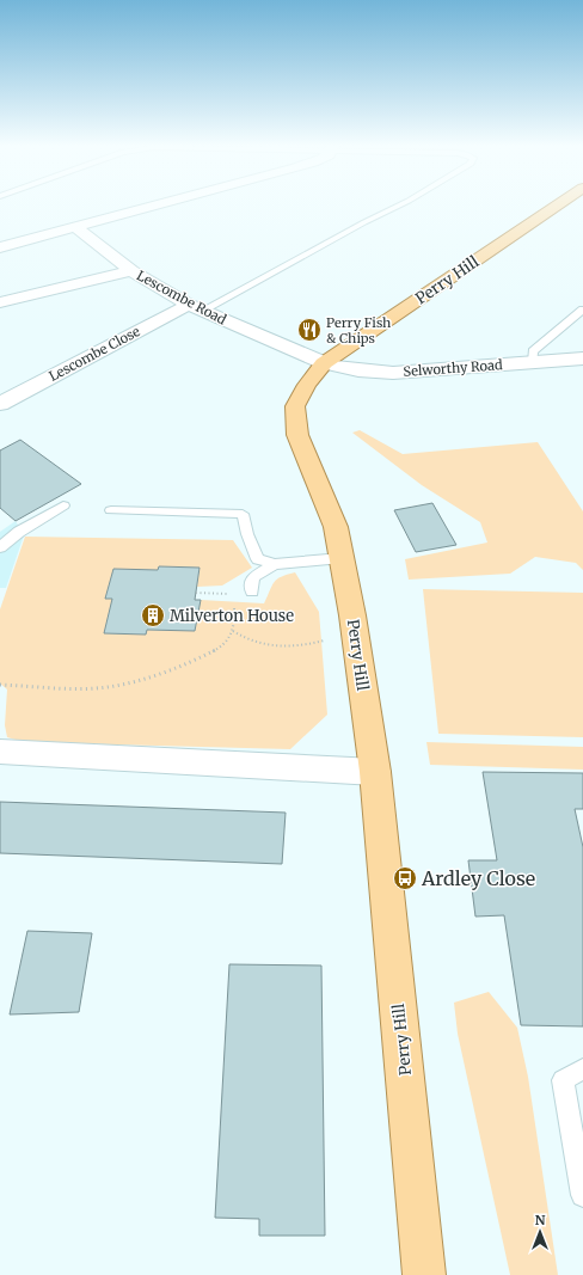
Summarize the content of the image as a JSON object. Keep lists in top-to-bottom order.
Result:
{
  "streets": {
    "main road": ["Perry Hill"],
    "street": ["Lescombe Road", "Lescombe Close", "Selworthy Road"]
  },
  "crossings": [
    ["Perry Hill", "Lescombe Road"],
    ["Perry Hill", "Selworthy Road"],
    ["Lescombe Road", "Lescombe Close"],
    ["Lescombe Road", "Selworthy Road"]
  ],
  "places": {
    "restaurant": ["Perry Fish & Chips"],
    "building": ["Milverton House"],
    "bus stop": ["Ardley Close"]
  },
  "north": "top"
}
